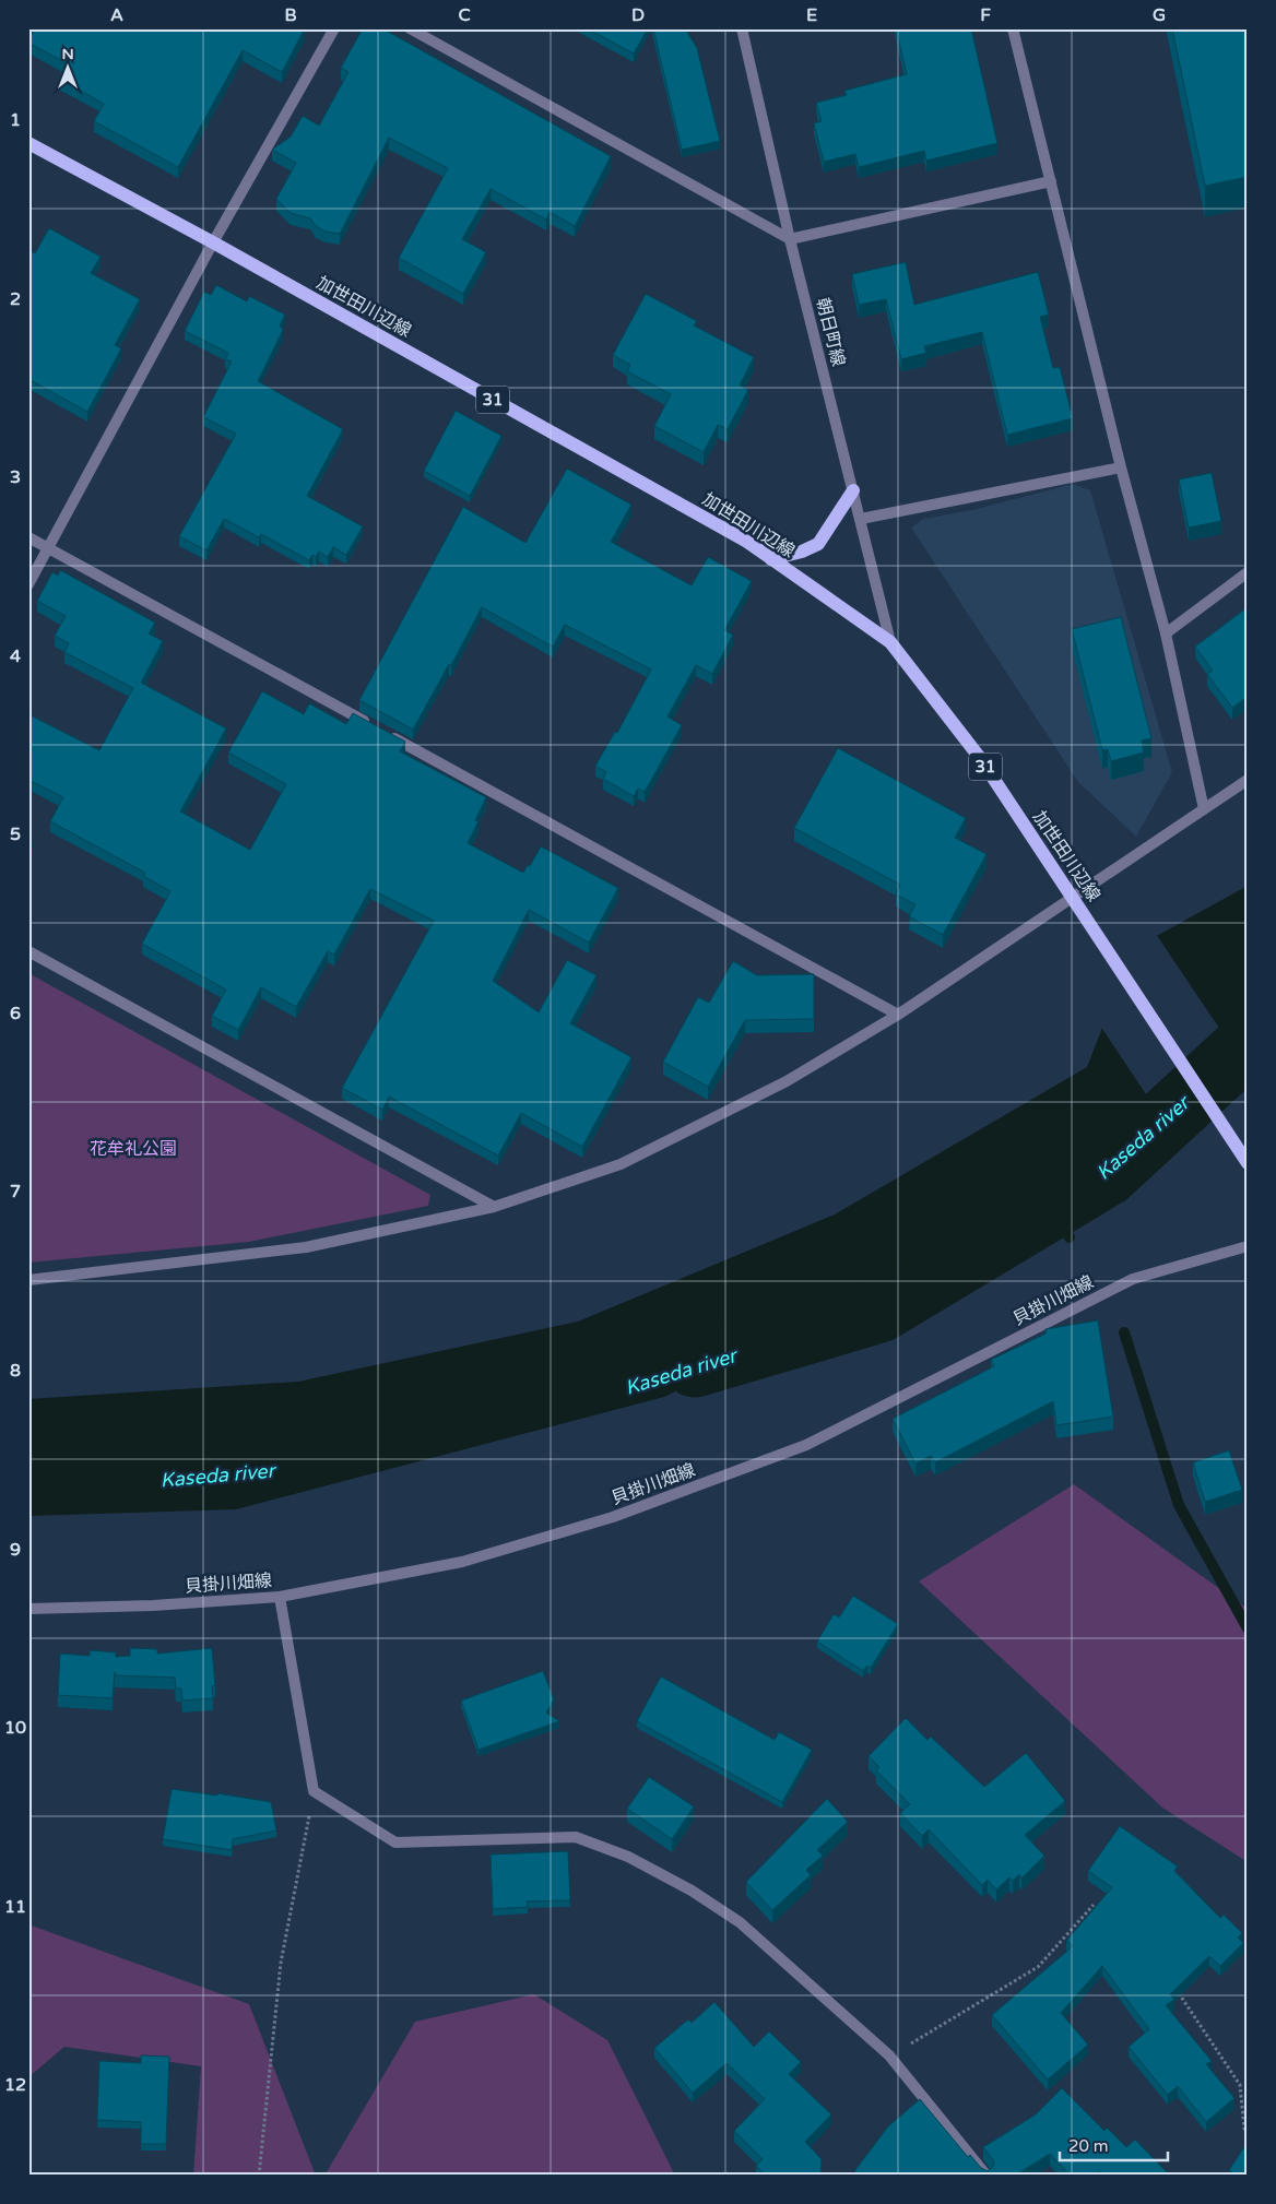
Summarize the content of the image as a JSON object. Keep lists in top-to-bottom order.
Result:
{
  "streets": {
    "main road": ["加世田川辺線", "31"],
    "street": ["朝日町線", "貝掛川畑線"]
  },
  "crossings": [
    ["加世田川辺線", "朝日町線"]
  ],
  "water": ["Kaseda river"],
  "parks": ["花牟礼公園"],
  "scale_bar": "20 m",
  "north": "top",
  "grid": {
    "columns": [
      "A",
      "B",
      "C",
      "D",
      "E",
      "F",
      "G"
    ],
    "rows": [
      "1",
      "2",
      "3",
      "4",
      "5",
      "6",
      "7",
      "8",
      "9",
      "10",
      "11",
      "12"
    ]
  }
}
